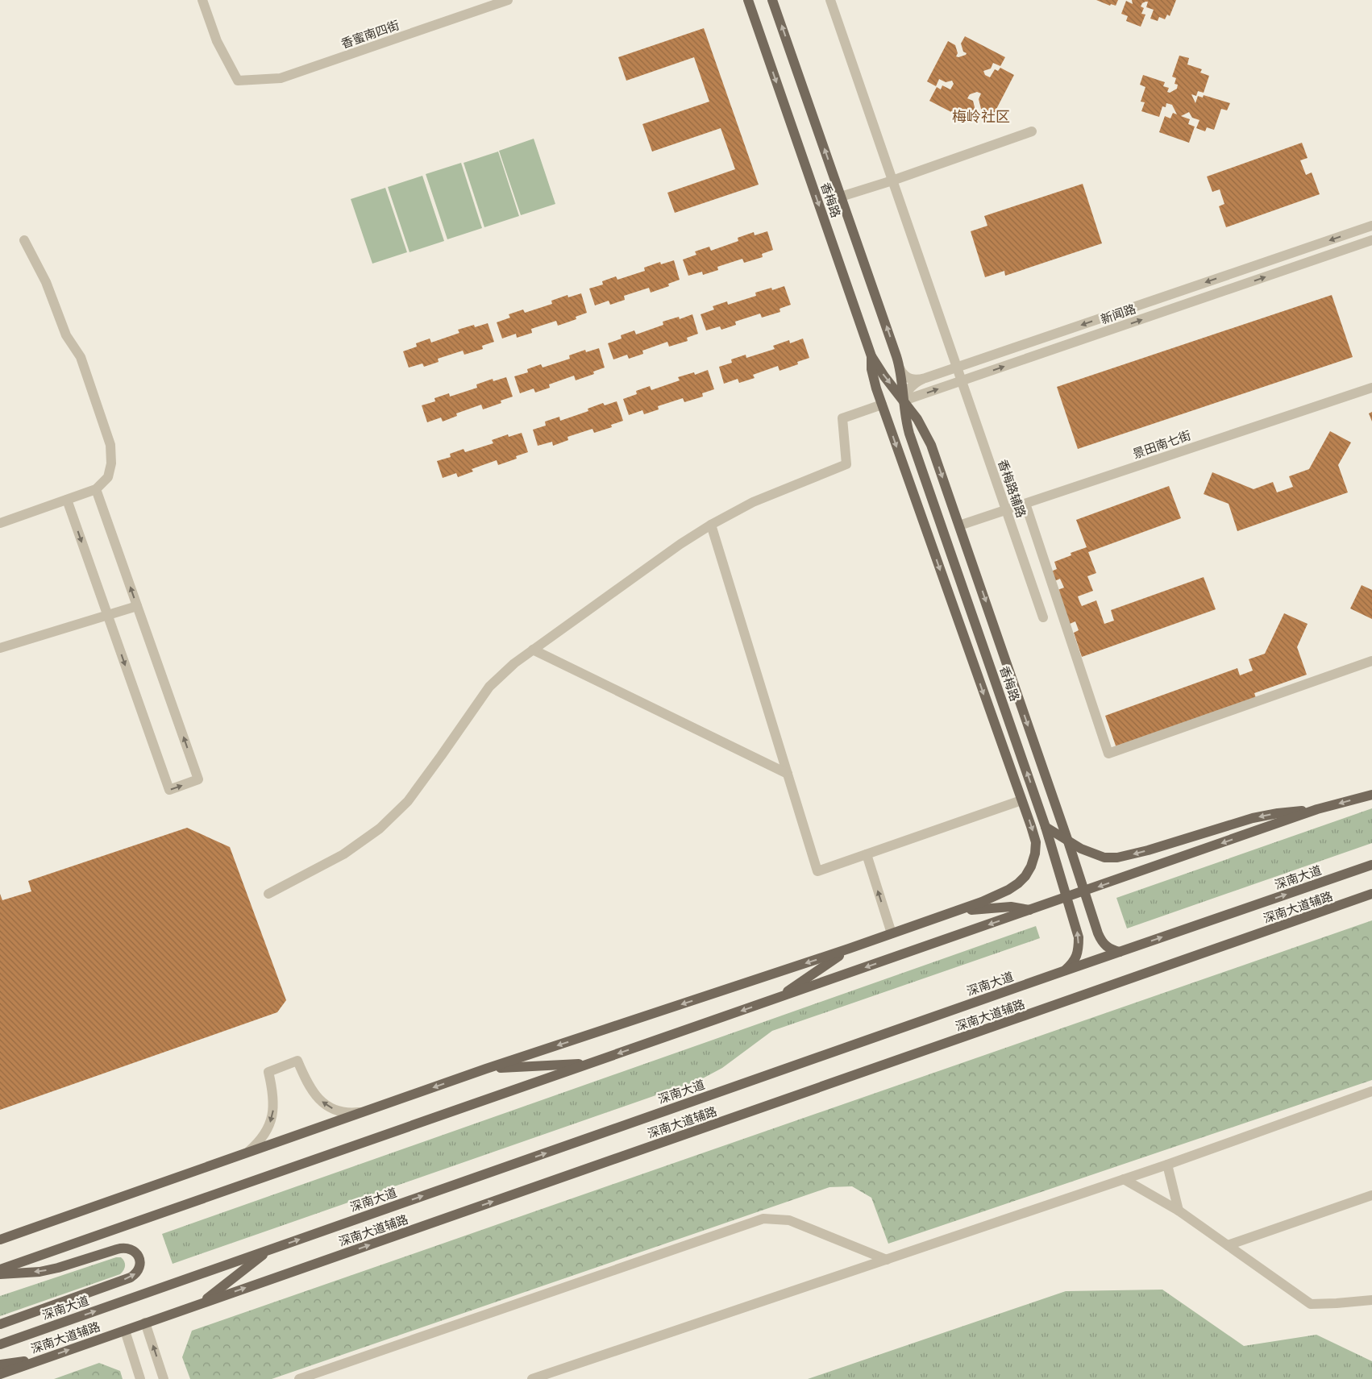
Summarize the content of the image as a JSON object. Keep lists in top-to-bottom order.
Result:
{
  "streets": {
    "main road": ["香梅路", "深南大道", "深南大道辅路"],
    "street": [
      "香蜜南四街",
      "新闻路",
      "景田南七街",
      "香梅路辅路"
    ]
  },
  "crossings": [
    ["香梅路", "新闻路"],
    ["香梅路", "景田南七街"],
    ["香梅路", "深南大道"],
    ["新闻路", "香梅路辅路"],
    ["景田南七街", "香梅路辅路"]
  ],
  "one_way": ["深南大道辅路"],
  "districts": ["梅岭社区"]
}
